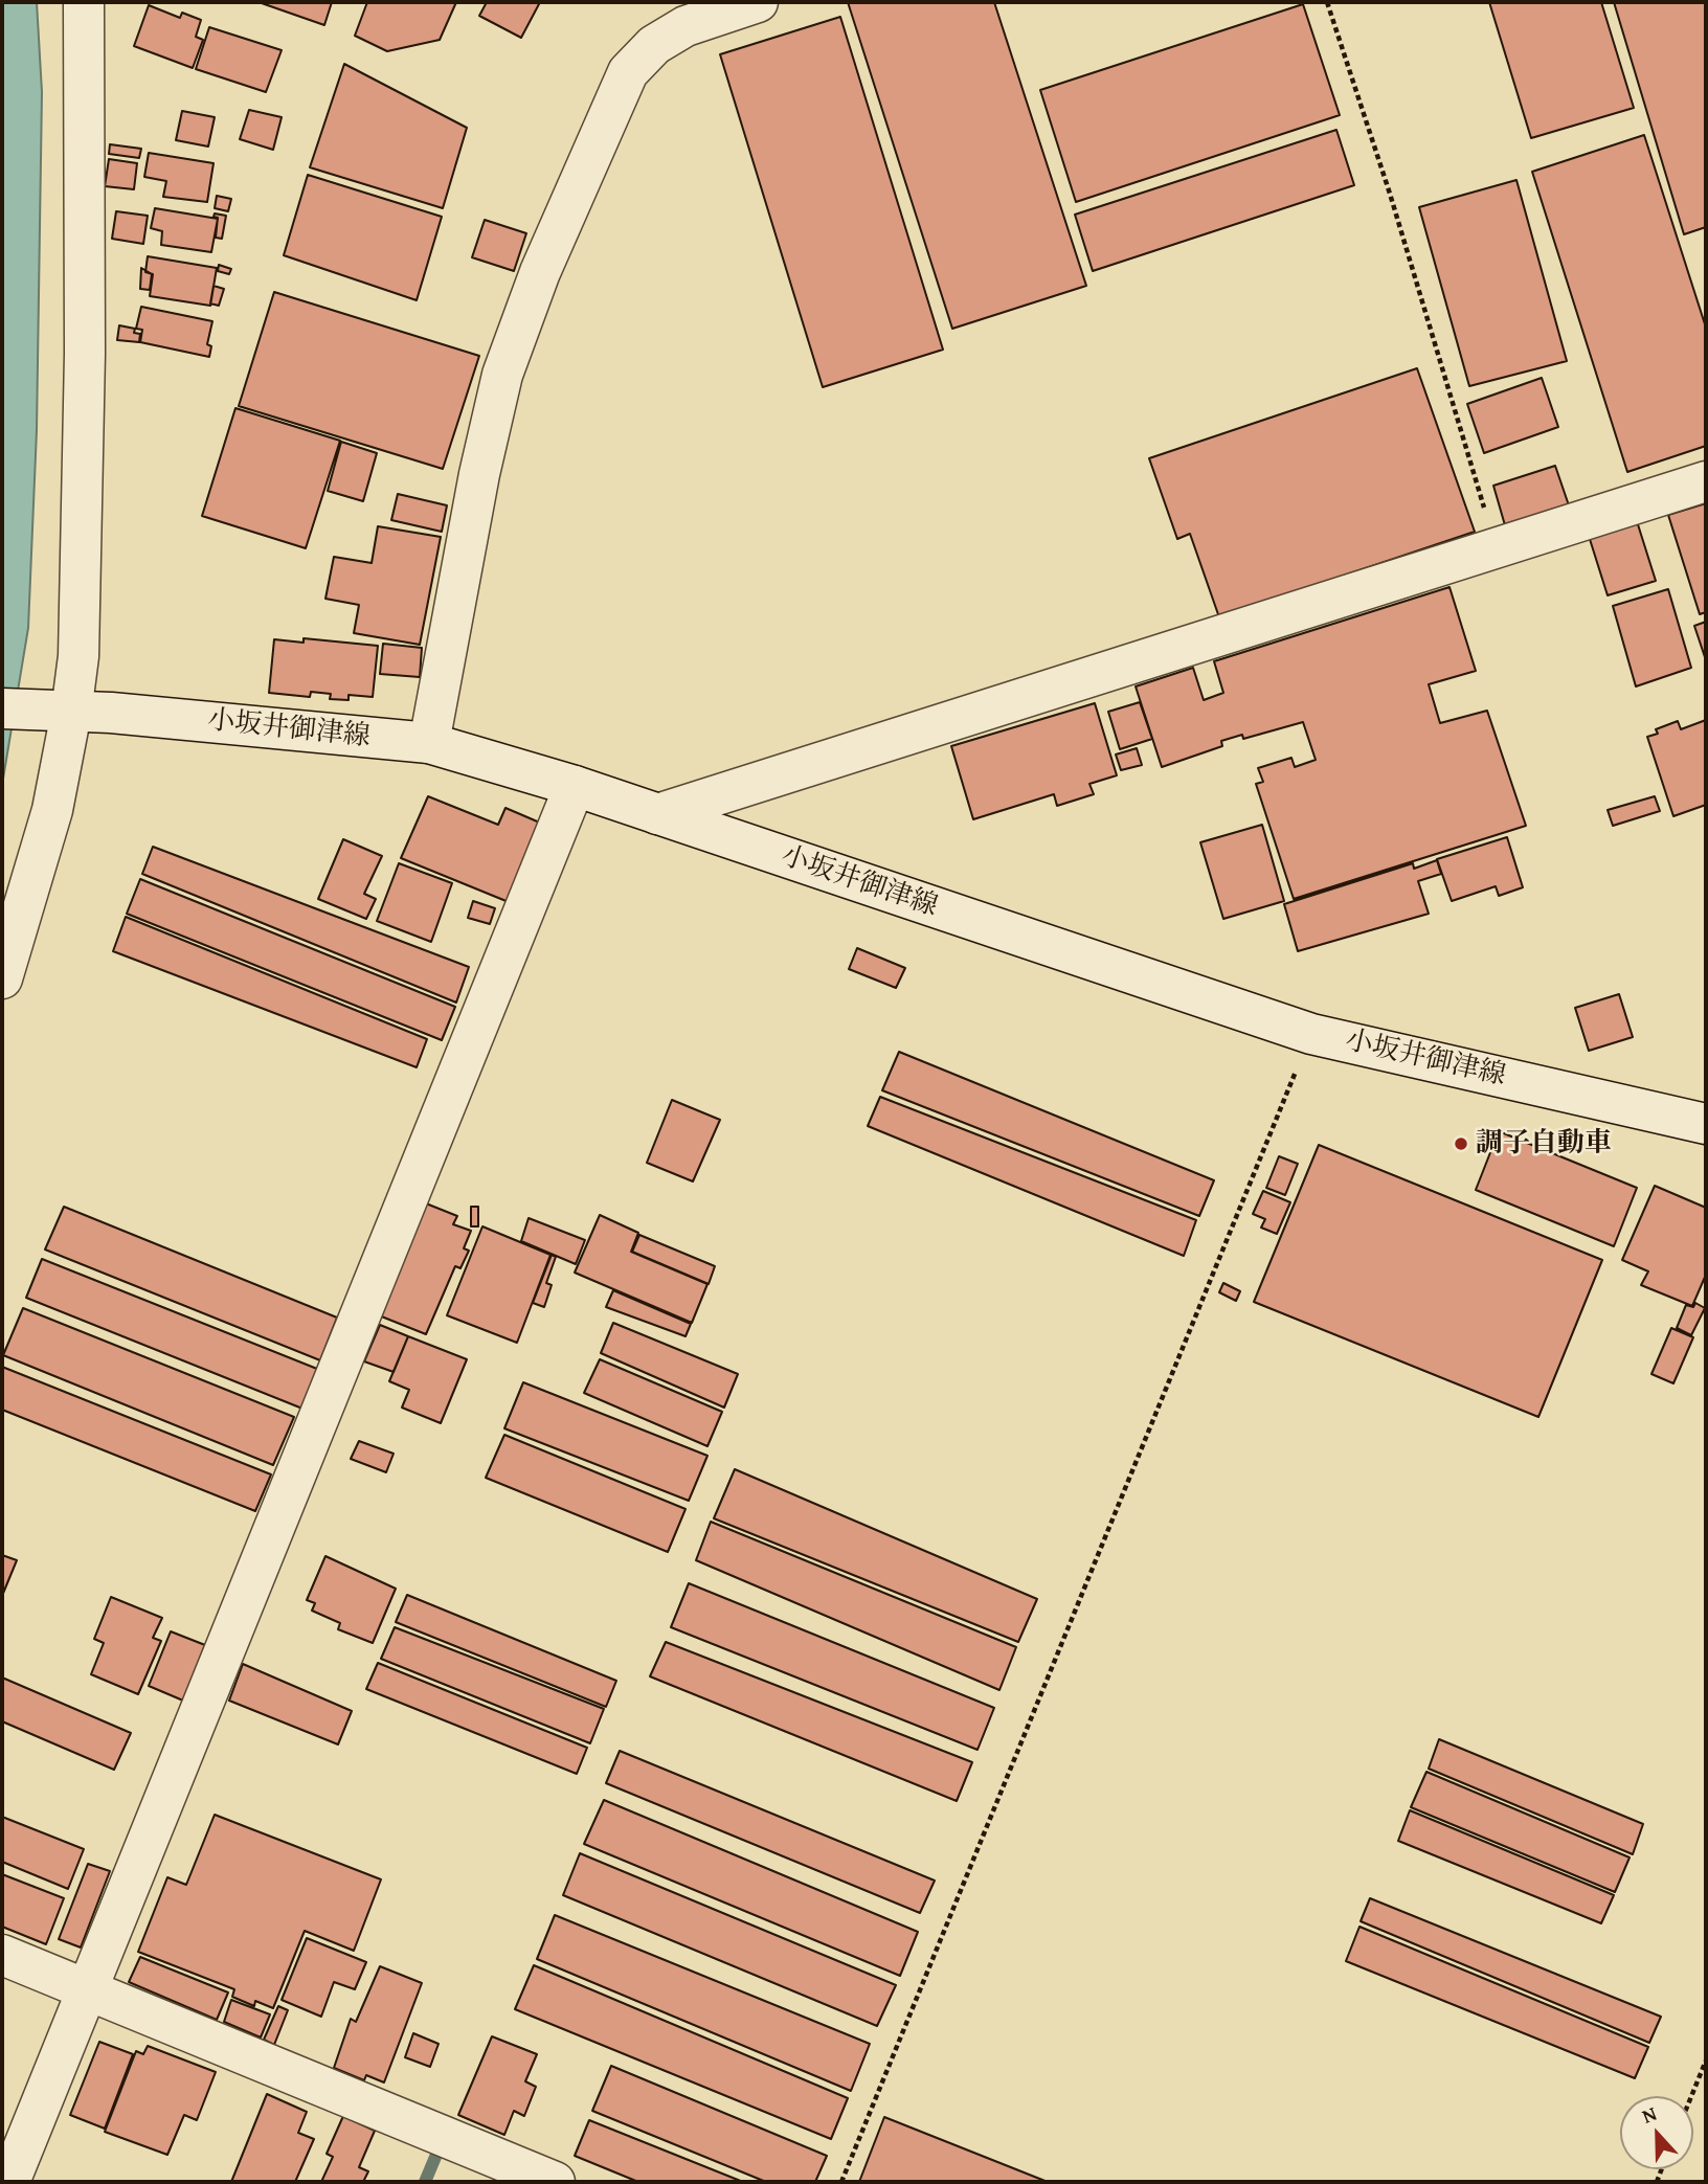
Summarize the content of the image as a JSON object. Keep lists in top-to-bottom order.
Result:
{
  "streets": {
    "street": ["小坂井御津線"]
  },
  "places": ["調子自動車"],
  "north": "top"
}
